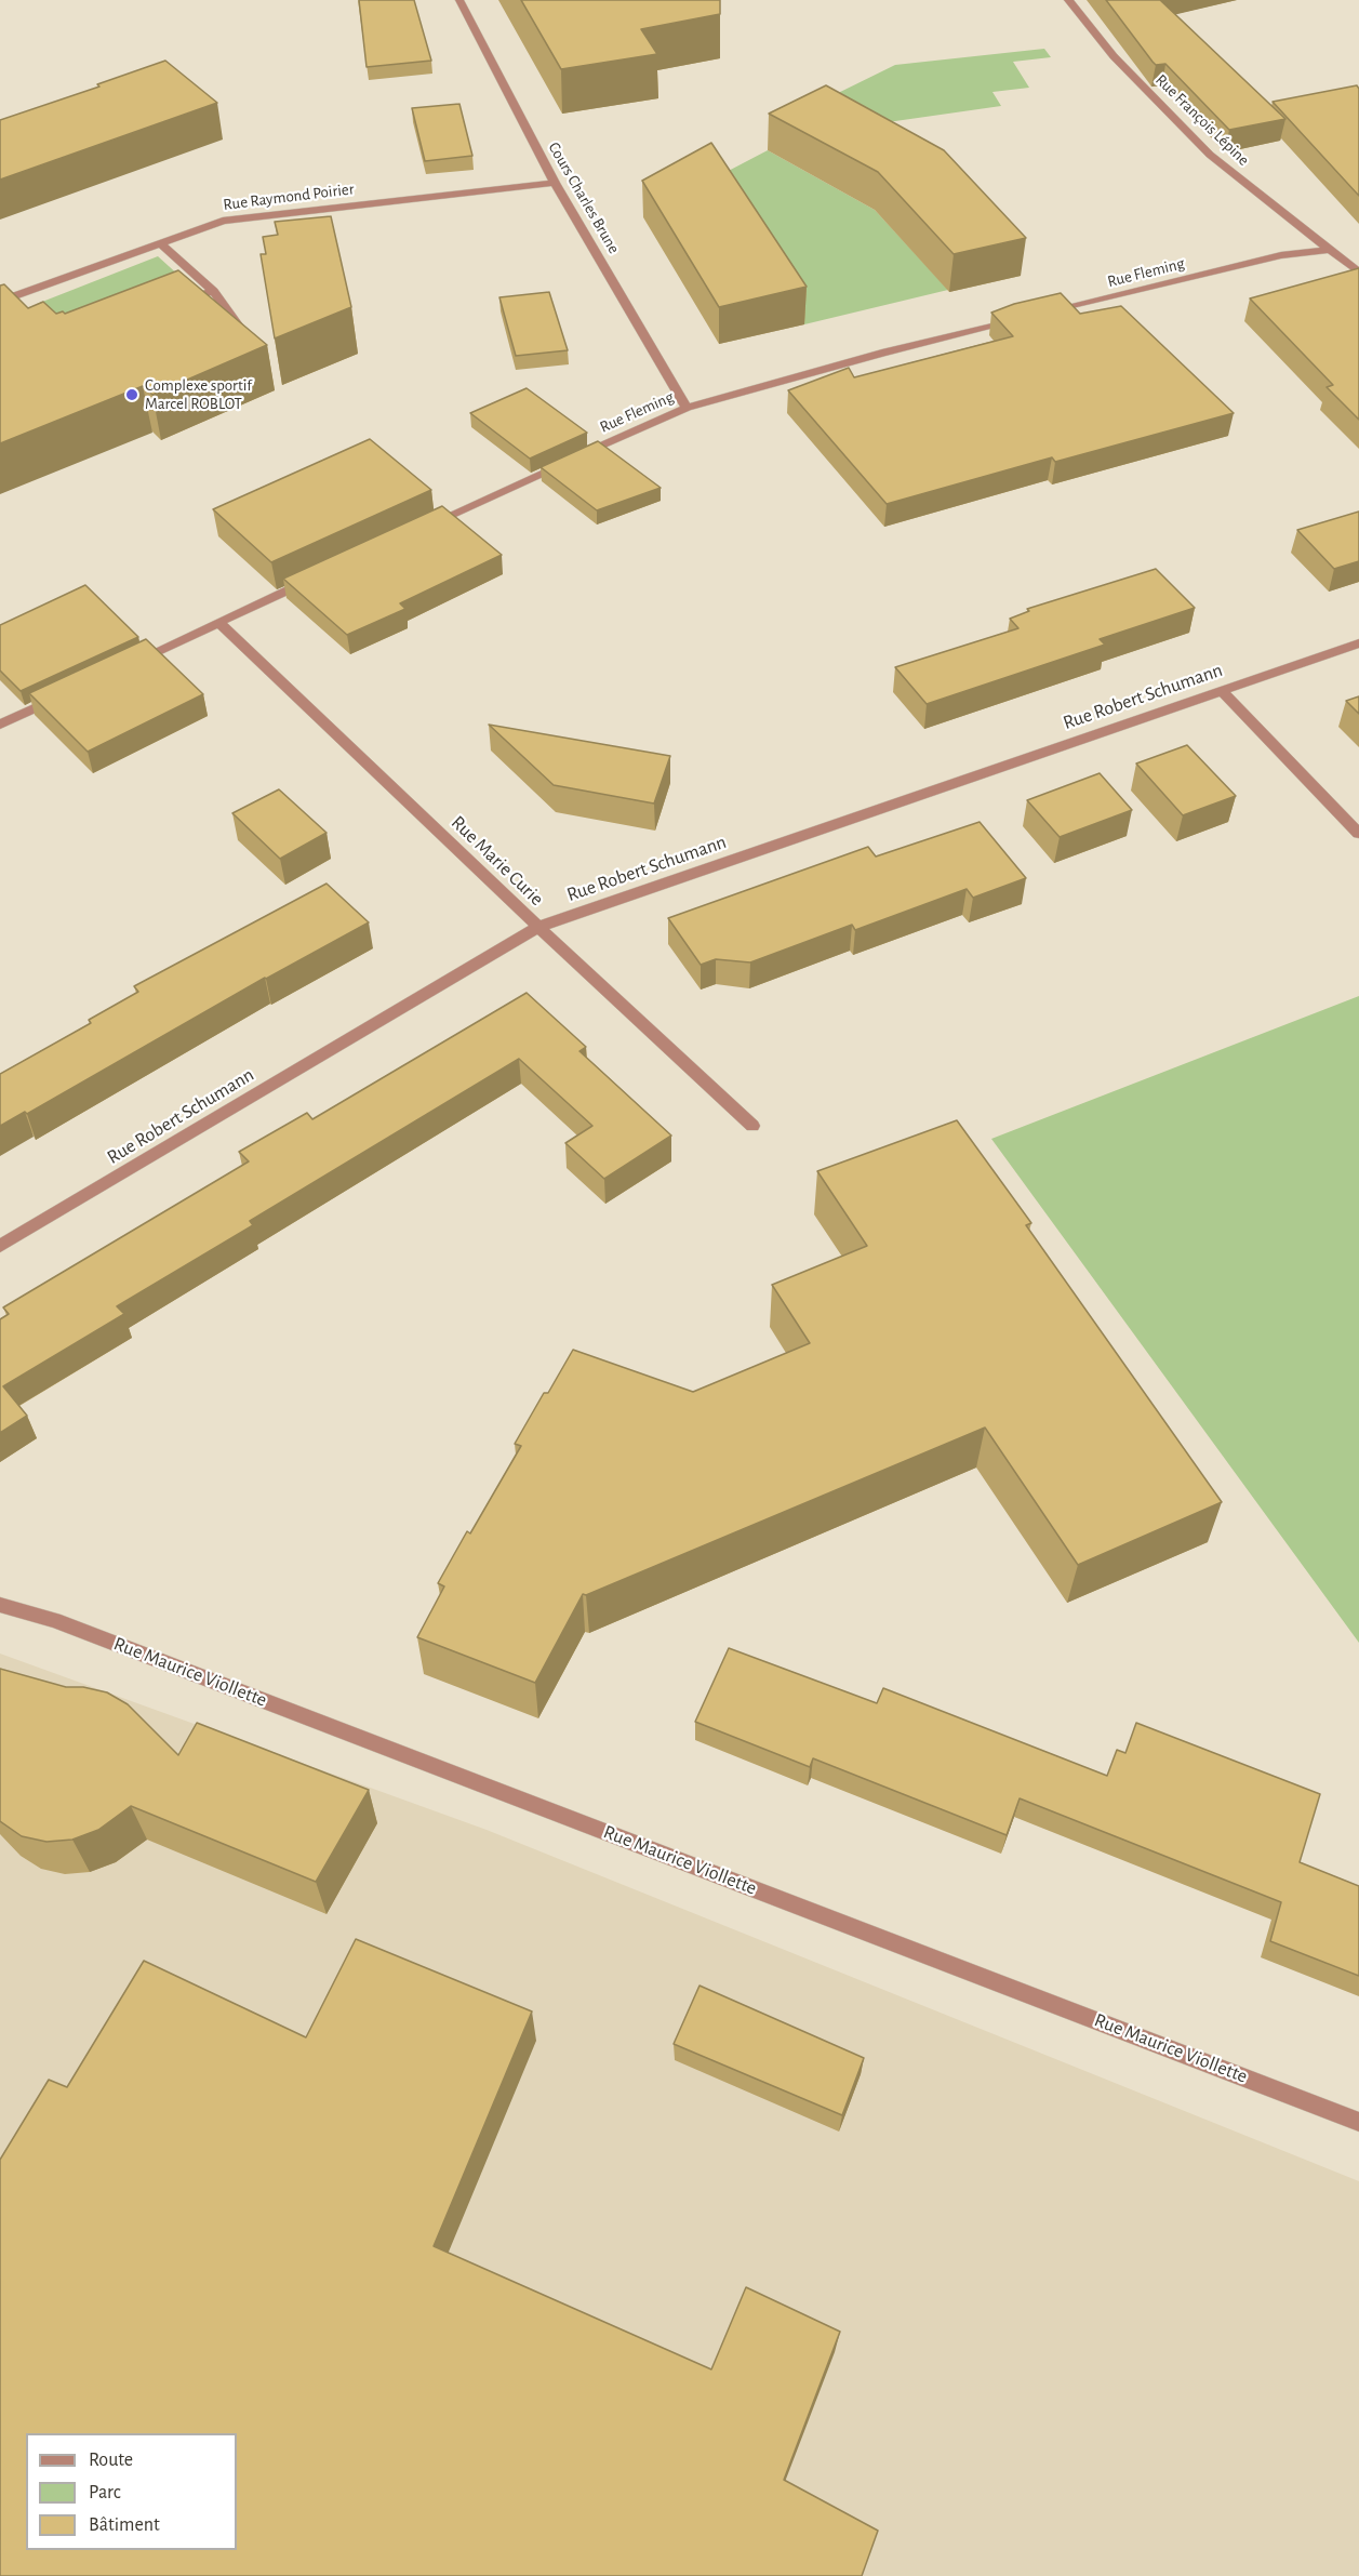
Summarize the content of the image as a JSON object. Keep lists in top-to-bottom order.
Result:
{
  "streets": {
    "street": [
      "Rue François Lépine",
      "Rue Raymond Poirier",
      "Cours Charles Brune",
      "Rue Fleming",
      "Rue Robert Schumann",
      "Rue Marie Curie",
      "Rue Maurice Viollette"
    ]
  },
  "crossings": [
    ["Rue François Lépine", "Rue Fleming"],
    ["Rue Raymond Poirier", "Cours Charles Brune"],
    ["Cours Charles Brune", "Rue Fleming"],
    ["Rue Robert Schumann", "Rue Marie Curie"]
  ],
  "places": ["Complexe sportif Marcel ROBLOT"],
  "legend": ["Route", "Parc", "Bâtiment"]
}
